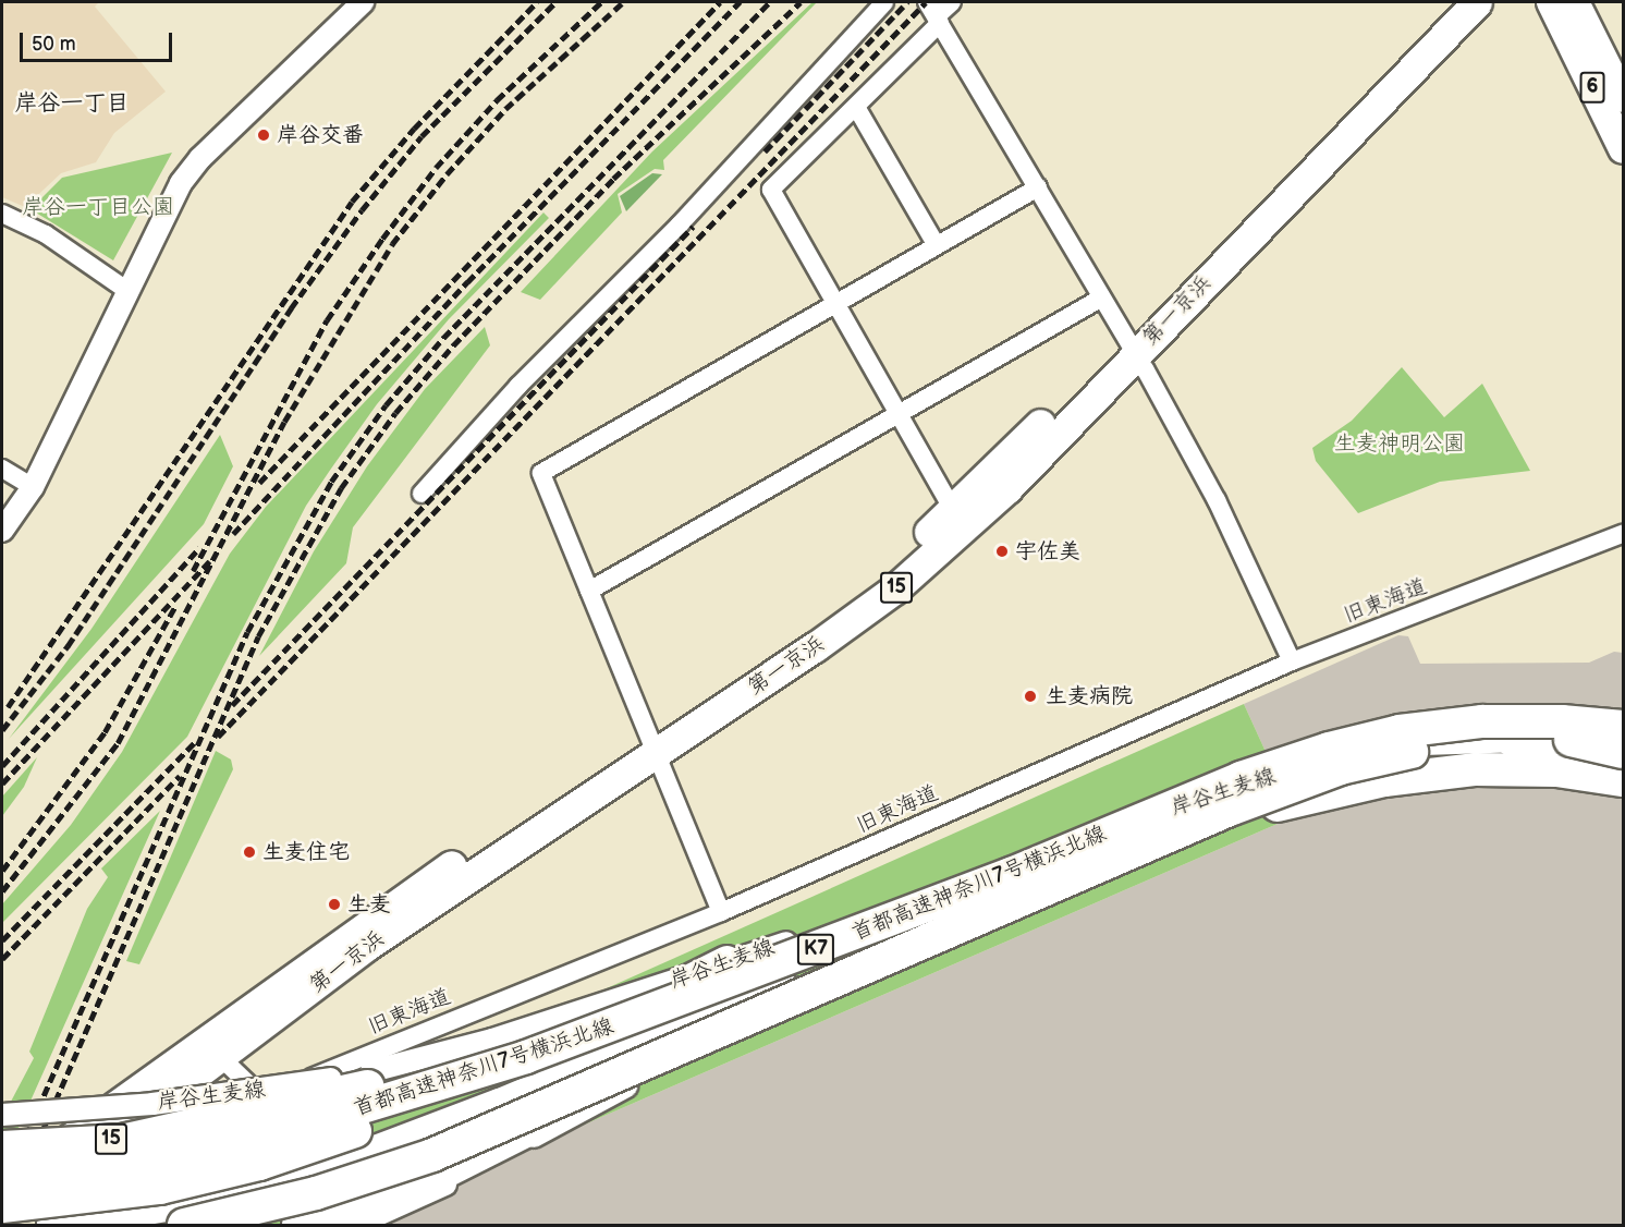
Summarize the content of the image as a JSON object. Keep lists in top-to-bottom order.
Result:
{
  "streets": {
    "highway": [
      "第一京浜",
      "15",
      "首都高速神奈川7号横浜北線",
      "K7"
    ],
    "main road": ["6"],
    "street": ["旧東海道", "岸谷生麦線"]
  },
  "crossings": [
    ["第一京浜", "旧東海道"],
    ["第一京浜", "首都高速神奈川7号横浜北線"],
    ["岸谷生麦線", "首都高速神奈川7号横浜北線"]
  ],
  "districts": ["岸谷一丁目"],
  "parks": ["岸谷一丁目公園", "生麦神明公園"],
  "places": [
    "岸谷交番",
    "宇佐美",
    "生麦病院",
    "生麦住宅",
    "生麦"
  ],
  "scale_bar": "50 m"
}
